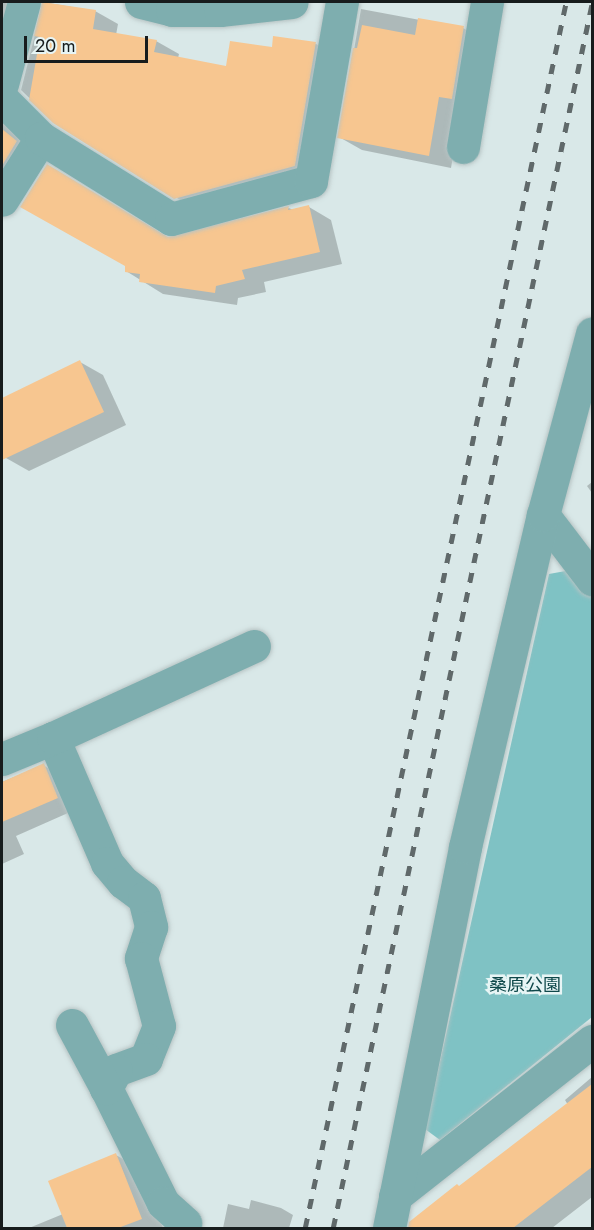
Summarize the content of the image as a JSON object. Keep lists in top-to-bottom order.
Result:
{
  "parks": ["桑原公園"],
  "scale_bar": "20 m"
}
